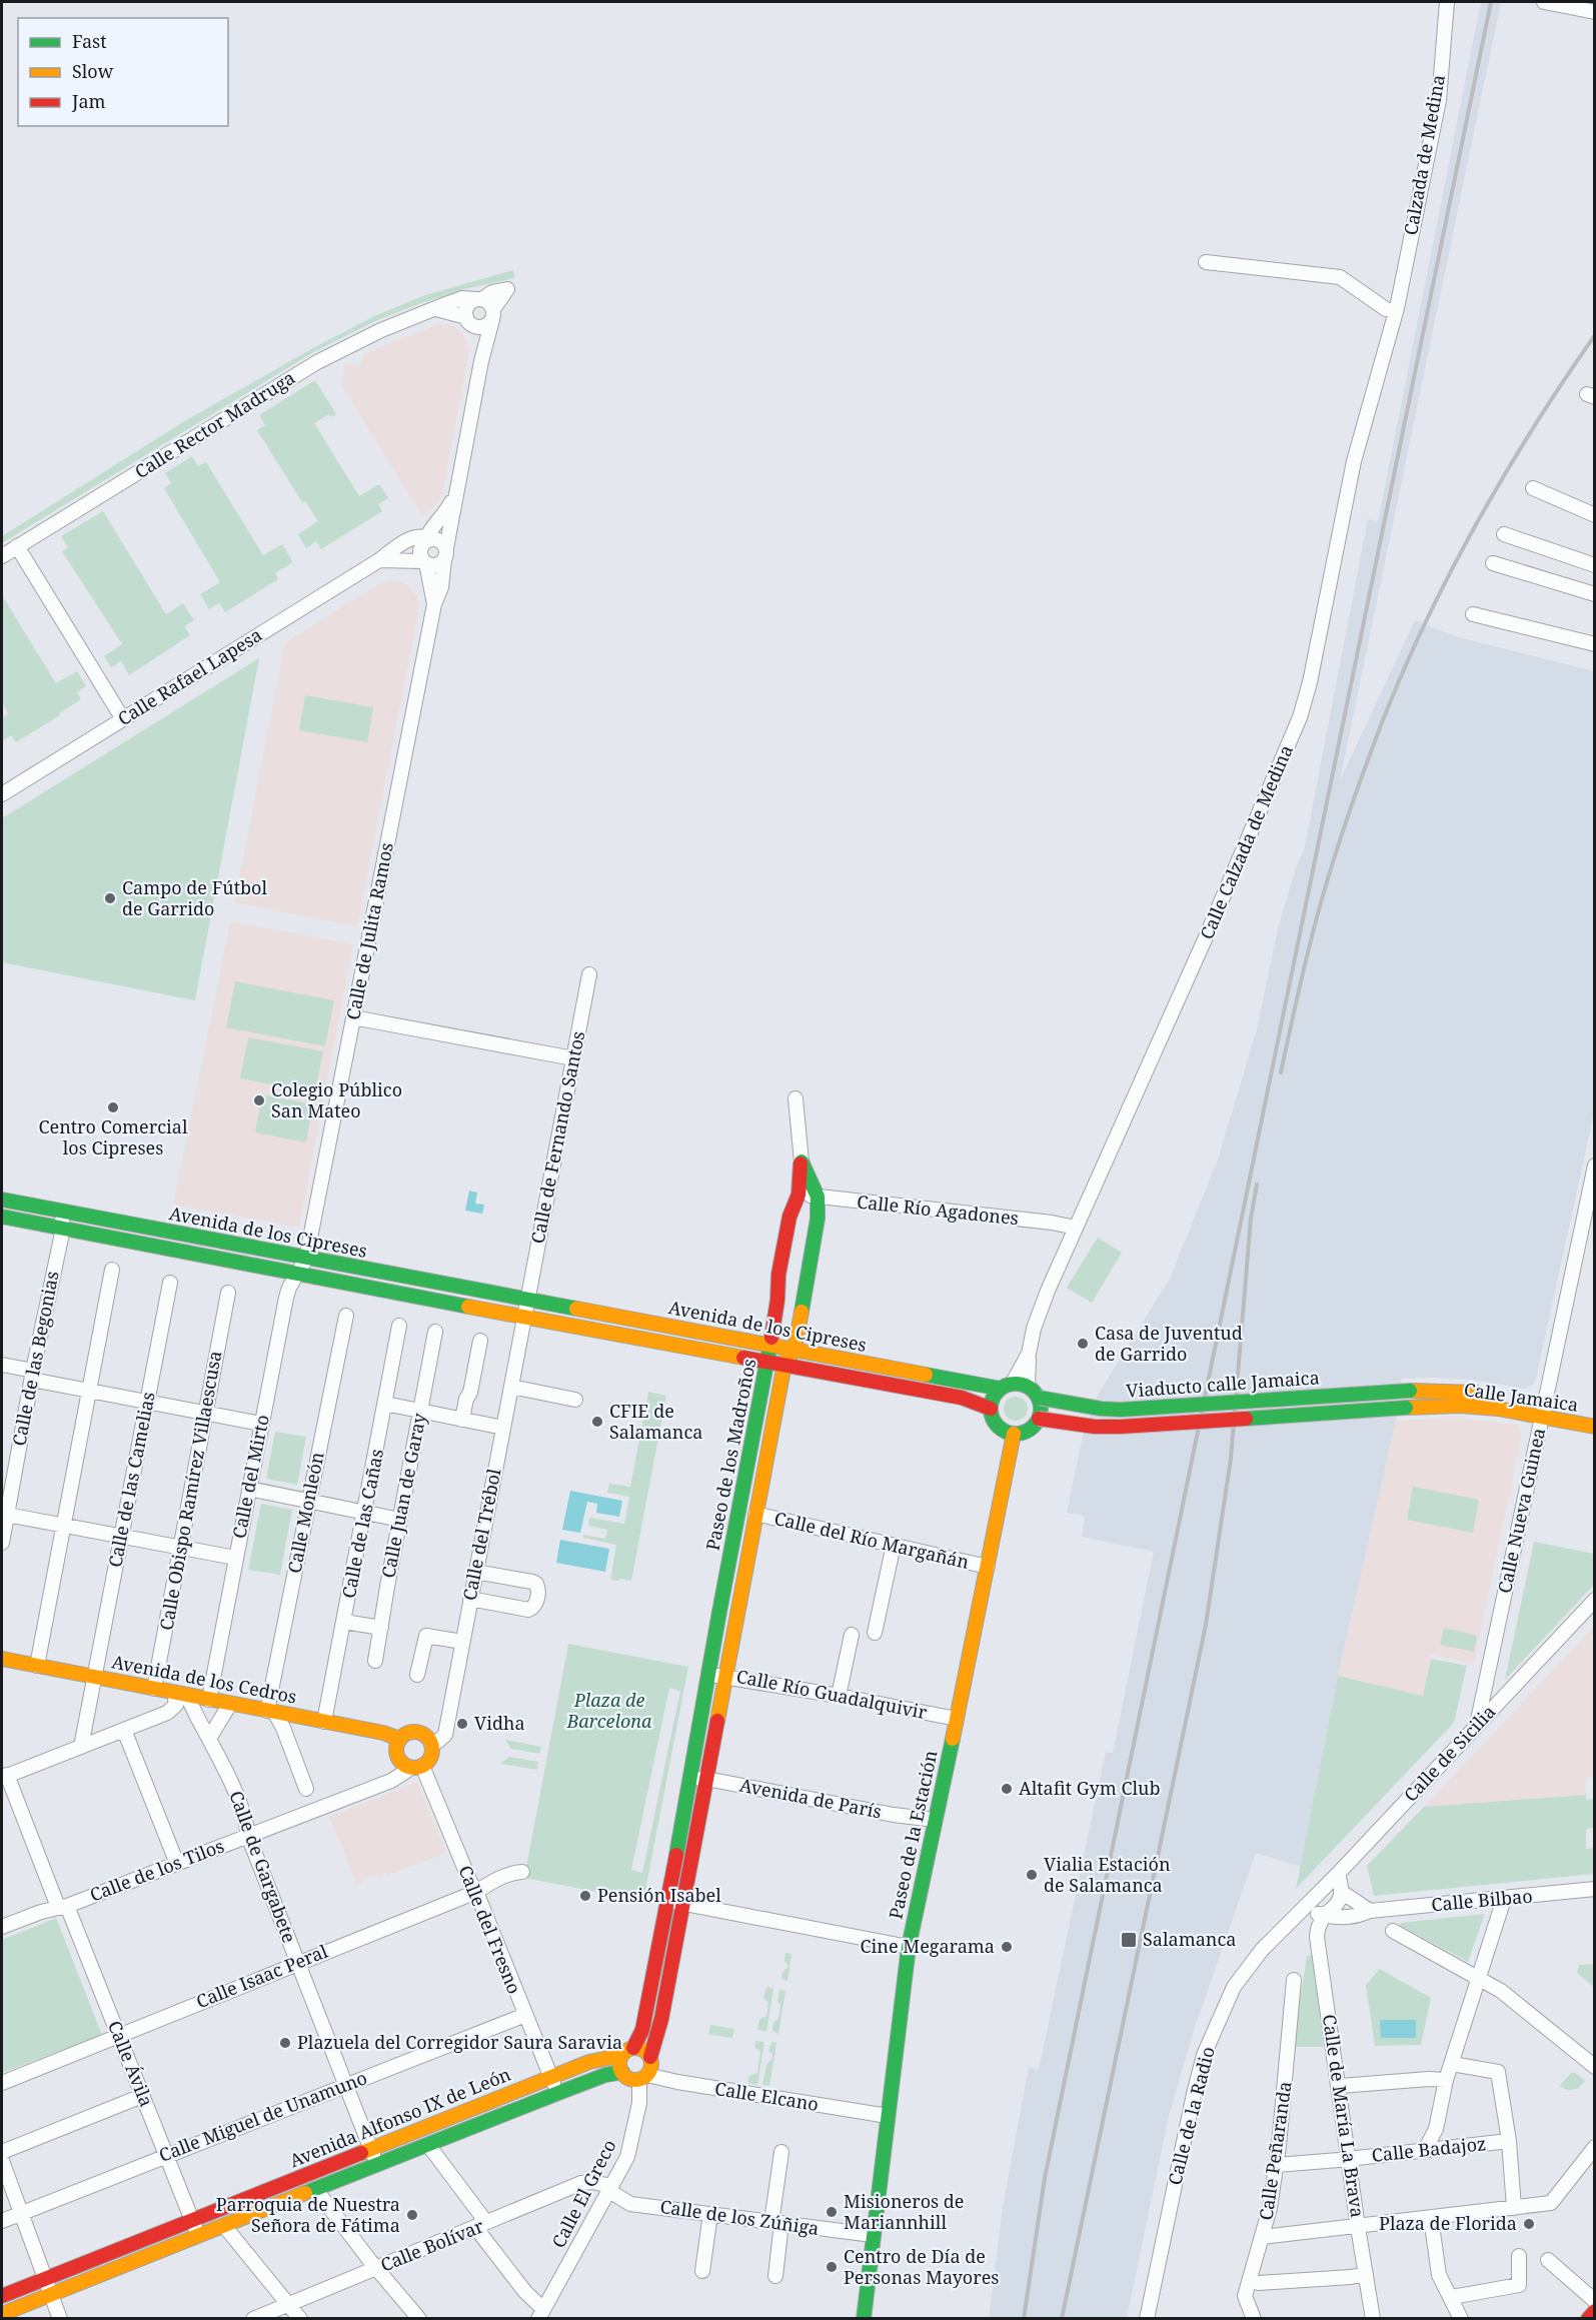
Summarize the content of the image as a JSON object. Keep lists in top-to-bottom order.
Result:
{
  "streets": {
    "main road": [
      "Avenida de los Cipreses",
      "Viaducto calle Jamaica",
      "Calle Jamaica",
      "Paseo de los Madroños",
      "Avenida de los Cedros",
      "Paseo de la Estación",
      "Avenida Alfonso IX de León"
    ],
    "street": [
      "Calzada de Medina",
      "Calle Rector Madruga",
      "Calle Rafael Lapesa",
      "Calle Calzada de Medina",
      "Calle de Julita Ramos",
      "Calle de Fernando Santos",
      "Calle Río Agadones",
      "Calle de las Begonias",
      "Calle del Mirto",
      "Calle de las Camelias",
      "Calle Obispo Ramírez Villaescusa",
      "Calle Juan de Garay",
      "Calle Nueva Guinea",
      "Calle Monleón",
      "Calle de las Cañas",
      "Calle del Trébol",
      "Calle del Río Margañán",
      "Calle Río Guadalquivir",
      "Calle de Sicilia",
      "Avenida de París",
      "Calle de Gargabete",
      "Calle de los Tilos",
      "Calle Bilbao",
      "Calle del Fresno",
      "Calle Isaac Peral",
      "Calle Ávila",
      "Calle Elcano",
      "Calle de la Radio",
      "Calle de María La Brava",
      "Calle Miguel de Unamuno",
      "Calle Badajoz",
      "Calle Peñaranda",
      "Calle El Greco",
      "Calle de los Zúñiga",
      "Calle Bolívar"
    ]
  },
  "crossings": [
    ["Calzada de Medina", "Calle Calzada de Medina"],
    ["Calle Rector Madruga", "Calle de Julita Ramos"],
    ["Calle Rafael Lapesa", "Calle de Julita Ramos"],
    ["Calle Calzada de Medina", "Calle Río Agadones"],
    ["Calle Calzada de Medina", "Avenida de los Cipreses"],
    ["Calle Calzada de Medina", "Viaducto calle Jamaica"],
    ["Calle Calzada de Medina", "Paseo de la Estación"],
    ["Calle de Julita Ramos", "Avenida de los Cipreses"],
    ["Calle de Julita Ramos", "Calle del Mirto"],
    ["Calle de Fernando Santos", "Avenida de los Cipreses"],
    ["Calle Río Agadones", "Paseo de los Madroños"],
    ["Avenida de los Cipreses", "Calle de las Begonias"],
    ["Avenida de los Cipreses", "Viaducto calle Jamaica"],
    ["Avenida de los Cipreses", "Paseo de los Madroños"],
    ["Avenida de los Cipreses", "Calle del Mirto"],
    ["Avenida de los Cipreses", "Calle del Trébol"],
    ["Avenida de los Cipreses", "Paseo de la Estación"],
    ["Viaducto calle Jamaica", "Calle Jamaica"],
    ["Viaducto calle Jamaica", "Paseo de la Estación"],
    ["Calle Jamaica", "Calle Nueva Guinea"],
    ["Paseo de los Madroños", "Calle del Río Margañán"],
    ["Paseo de los Madroños", "Calle Río Guadalquivir"],
    ["Calle del Mirto", "Avenida de los Cedros"],
    ["Calle de las Camelias", "Avenida de los Cedros"],
    ["Calle Obispo Ramírez Villaescusa", "Avenida de los Cedros"],
    ["Calle Nueva Guinea", "Calle de Sicilia"],
    ["Calle Monleón", "Avenida de los Cedros"],
    ["Calle de las Cañas", "Avenida de los Cedros"],
    ["Calle del Trébol", "Avenida de los Cedros"],
    ["Calle del Trébol", "Calle de los Tilos"],
    ["Calle del Trébol", "Calle del Fresno"],
    ["Calle del Río Margañán", "Paseo de la Estación"],
    ["Avenida de los Cedros", "Calle de Gargabete"],
    ["Avenida de los Cedros", "Calle de los Tilos"],
    ["Avenida de los Cedros", "Calle del Fresno"],
    ["Calle Río Guadalquivir", "Paseo de la Estación"],
    ["Calle de Sicilia", "Calle de la Radio"],
    ["Avenida de París", "Paseo de la Estación"],
    ["Paseo de la Estación", "Calle Elcano"],
    ["Paseo de la Estación", "Calle de los Zúñiga"],
    ["Calle de Gargabete", "Calle de los Tilos"],
    ["Calle de Gargabete", "Calle Isaac Peral"],
    ["Calle de Gargabete", "Calle Miguel de Unamuno"],
    ["Calle de Gargabete", "Avenida Alfonso IX de León"],
    ["Calle de los Tilos", "Calle del Fresno"],
    ["Calle de los Tilos", "Calle Ávila"],
    ["Calle Bilbao", "Calle de María La Brava"],
    ["Calle del Fresno", "Calle Isaac Peral"],
    ["Calle del Fresno", "Calle Miguel de Unamuno"],
    ["Calle del Fresno", "Avenida Alfonso IX de León"],
    ["Calle Isaac Peral", "Calle Ávila"],
    ["Calle Ávila", "Calle Miguel de Unamuno"],
    ["Calle Ávila", "Avenida Alfonso IX de León"],
    ["Calle Elcano", "Avenida Alfonso IX de León"],
    ["Calle Elcano", "Calle El Greco"],
    ["Calle de María La Brava", "Calle Badajoz"],
    ["Avenida Alfonso IX de León", "Calle El Greco"],
    ["Calle Badajoz", "Calle Peñaranda"],
    ["Calle El Greco", "Calle de los Zúñiga"],
    ["Calle El Greco", "Calle Bolívar"],
    ["Calle de los Zúñiga", "Calle Bolívar"]
  ],
  "parks": ["Plaza de Barcelona"],
  "places": {
    "other": [
      "Campo de Fútbol de Garrido",
      "Colegio Público San Mateo",
      "Centro Comercial los Cipreses",
      "Casa de Juventud de Garrido",
      "CFIE de Salamanca",
      "Vidha",
      "Altafit Gym Club",
      "Vialia Estación de Salamanca",
      "Pensión Isabel",
      "Cine Megarama",
      "Plazuela del Corregidor Saura Saravia",
      "Misioneros de Mariannhill",
      "Parroquia de Nuestra Señora de Fátima",
      "Plaza de Florida",
      "Centro de Día de Personas Mayores"
    ],
    "transit": ["Salamanca"]
  },
  "legend": ["Fast", "Slow", "Jam"]
}
